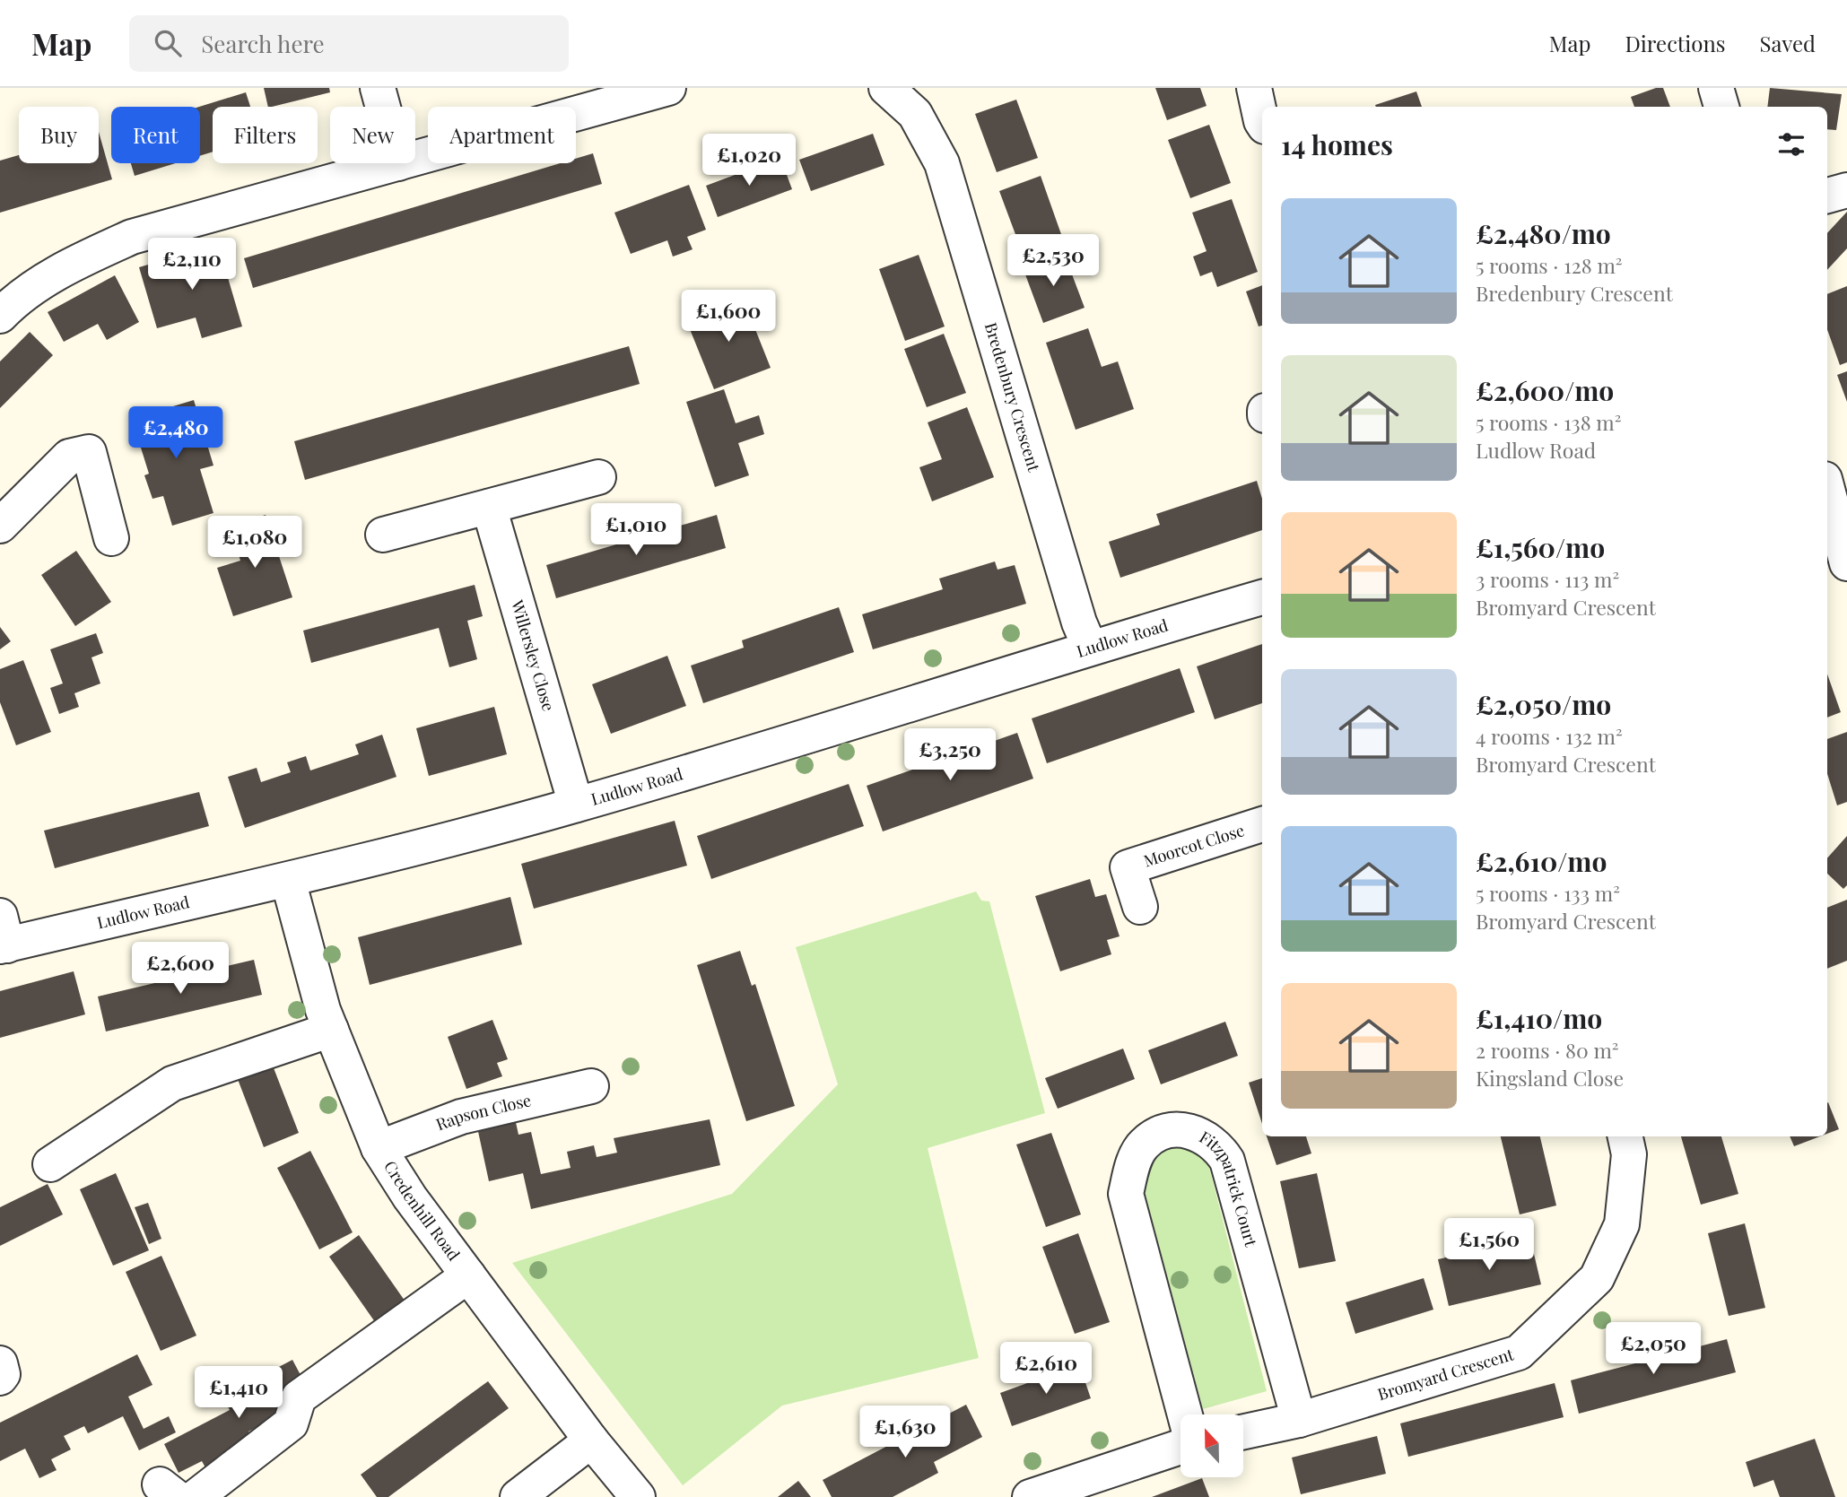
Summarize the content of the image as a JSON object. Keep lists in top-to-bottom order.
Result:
{
  "streets": {
    "street": [
      "Bredenbury Crescent",
      "Ludlow Road",
      "Willersley Close",
      "Moorcot Close",
      "Rapson Close",
      "Fitzpatrick Court",
      "Credenhill Road",
      "Bromyard Crescent"
    ]
  },
  "crossings": [
    ["Bredenbury Crescent", "Ludlow Road"],
    ["Ludlow Road", "Willersley Close"],
    ["Ludlow Road", "Credenhill Road"],
    ["Rapson Close", "Credenhill Road"],
    ["Fitzpatrick Court", "Bromyard Crescent"]
  ],
  "north": "top",
  "page": {
    "header": "Map",
    "search": "Search here",
    "nav": ["Map", "Directions", "Saved"],
    "chip": [
      "Buy",
      "Rent",
      "Filters",
      "New",
      "Apartment"
    ],
    "heading": "14 homes",
    "price": [
      "£1,020",
      "£2,530",
      "£2,110",
      "£1,600",
      "£2,480",
      "£1,010",
      "£1,080",
      "£3,250",
      "£2,600",
      "£1,560",
      "£2,050",
      "£2,610",
      "£1,410",
      "£1,630"
    ],
    "list": [
      {
        "name": "£2,480/mo",
        "note": "5 rooms · 128 m² · Bredenbury Crescent"
      },
      {
        "name": "£2,600/mo",
        "note": "5 rooms · 138 m² · Ludlow Road"
      },
      {
        "name": "£1,560/mo",
        "note": "3 rooms · 113 m² · Bromyard Crescent"
      },
      {
        "name": "£2,050/mo",
        "note": "4 rooms · 132 m² · Bromyard Crescent"
      },
      {
        "name": "£2,610/mo",
        "note": "5 rooms · 133 m² · Bromyard Crescent"
      },
      {
        "name": "£1,410/mo",
        "note": "2 rooms · 80 m² · Kingsland Close"
      }
    ]
  }
}
